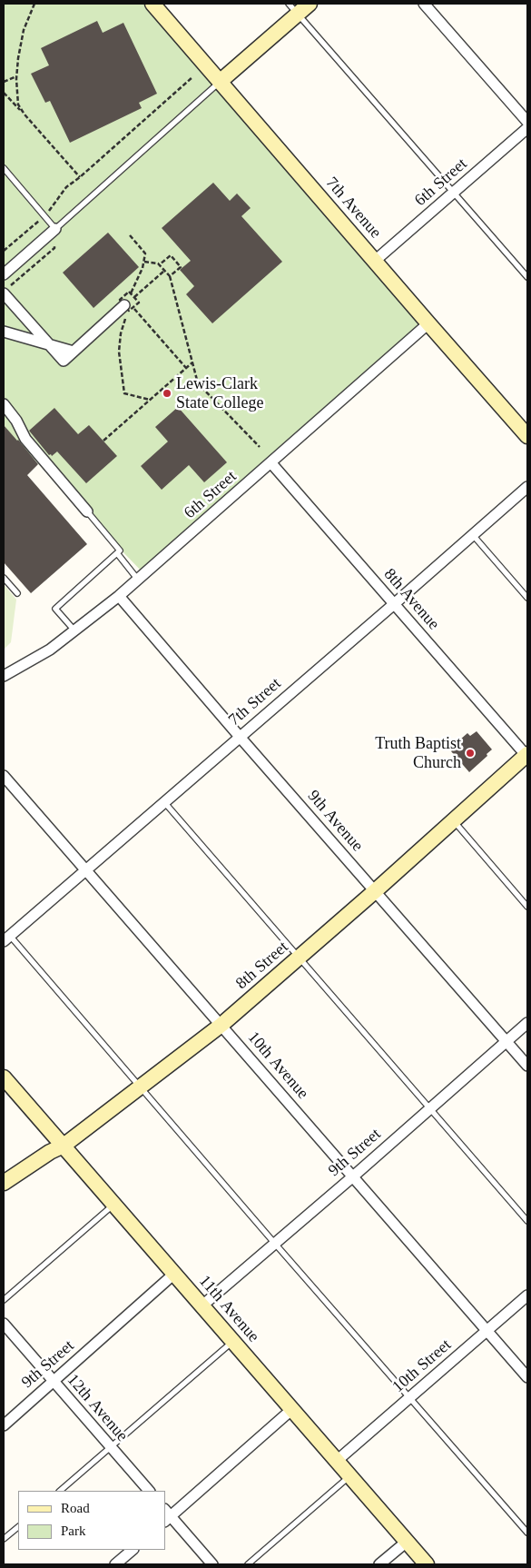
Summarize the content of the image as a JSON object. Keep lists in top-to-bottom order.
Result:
{
  "streets": {
    "main road": ["7th Avenue", "8th Street", "11th Avenue"],
    "street": [
      "6th Street",
      "8th Avenue",
      "7th Street",
      "9th Avenue",
      "10th Avenue",
      "9th Street",
      "10th Street",
      "12th Avenue"
    ]
  },
  "crossings": [
    ["6th Street", "7th Avenue"],
    ["6th Street", "8th Avenue"],
    ["6th Street", "9th Avenue"],
    ["8th Avenue", "7th Street"],
    ["8th Avenue", "8th Street"],
    ["7th Street", "9th Avenue"],
    ["7th Street", "10th Avenue"],
    ["9th Avenue", "8th Street"],
    ["9th Avenue", "9th Street"],
    ["8th Street", "10th Avenue"],
    ["8th Street", "11th Avenue"],
    ["10th Avenue", "9th Street"],
    ["10th Avenue", "10th Street"],
    ["9th Street", "11th Avenue"],
    ["9th Street", "12th Avenue"],
    ["11th Avenue", "10th Street"]
  ],
  "places": ["Lewis-Clark State College", "Truth Baptist Church"],
  "legend": ["Road", "Park"]
}
